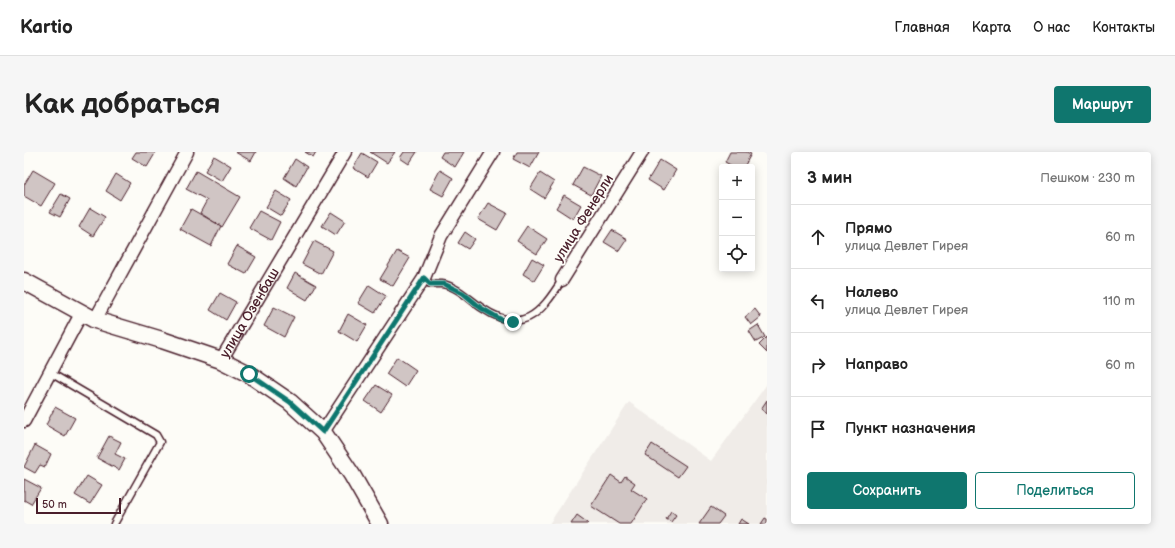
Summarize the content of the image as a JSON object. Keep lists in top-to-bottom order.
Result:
{
  "streets": {
    "street": ["улица Фенерли", "улица Озенбаш"]
  },
  "scale_bar": "50 m",
  "page": {
    "header": "Kartio",
    "nav": [
      "Главная",
      "Карта",
      "О нас",
      "Контакты"
    ],
    "buttons": [
      "Маршрут",
      ["Сохранить", "Поделиться"]
    ],
    "title": "Как добраться",
    "heading": ["3 мин", "Пешком · 230 m"],
    "map_buttons": ["+", "−"],
    "list": [
      ["Прямо", "улица Девлет Гирея", "60 m"],
      ["Налево", "улица Девлет Гирея", "110 m"],
      ["Направо", "60 m"],
      "Пункт назначения"
    ],
    "scale": "50 m"
  }
}
